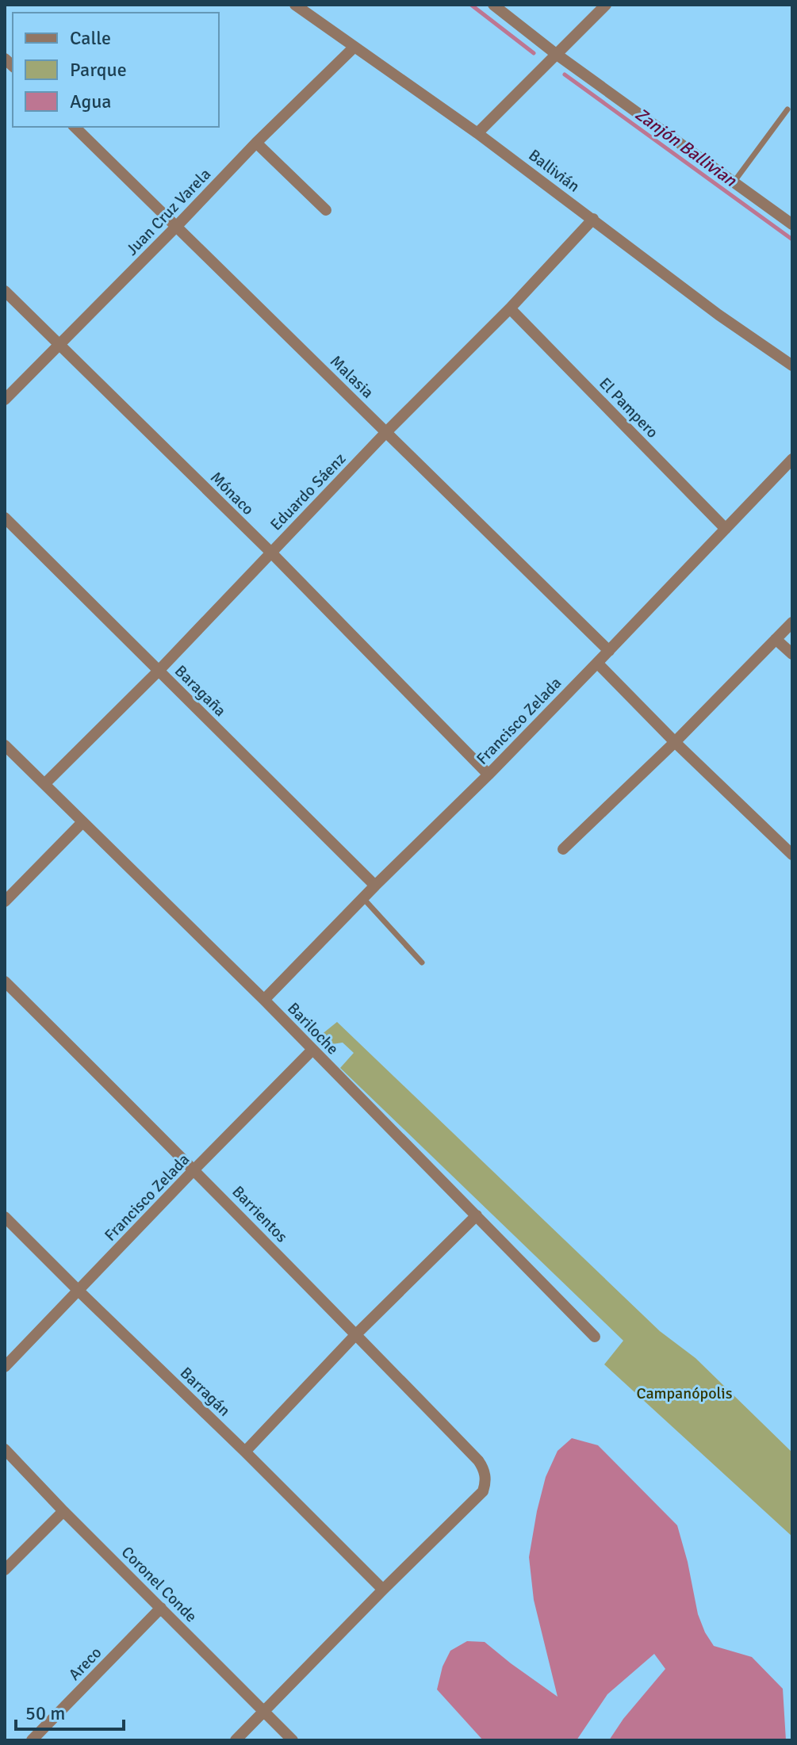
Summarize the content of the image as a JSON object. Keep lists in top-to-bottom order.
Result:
{
  "streets": {
    "street": [
      "Ballivián",
      "Juan Cruz Varela",
      "Malasia",
      "El Pampero",
      "Eduardo Sáenz",
      "Mónaco",
      "Baragaña",
      "Francisco Zelada",
      "Bariloche",
      "Barrientos",
      "Barragán",
      "Coronel Conde",
      "Areco"
    ]
  },
  "crossings": [
    ["Ballivián", "Juan Cruz Varela"],
    ["Ballivián", "Eduardo Sáenz"],
    ["Juan Cruz Varela", "Malasia"],
    ["Juan Cruz Varela", "Mónaco"],
    ["Malasia", "Eduardo Sáenz"],
    ["Malasia", "Francisco Zelada"],
    ["El Pampero", "Eduardo Sáenz"],
    ["El Pampero", "Francisco Zelada"],
    ["Eduardo Sáenz", "Mónaco"],
    ["Eduardo Sáenz", "Baragaña"],
    ["Eduardo Sáenz", "Bariloche"],
    ["Mónaco", "Francisco Zelada"],
    ["Baragaña", "Francisco Zelada"],
    ["Francisco Zelada", "Bariloche"],
    ["Francisco Zelada", "Barrientos"],
    ["Francisco Zelada", "Barragán"],
    ["Barrientos", "Barragán"],
    ["Coronel Conde", "Areco"]
  ],
  "water": ["Zanjón Ballivian"],
  "parks": ["Campanópolis"],
  "legend": ["Calle", "Parque", "Agua"],
  "scale_bar": "50 m"
}
